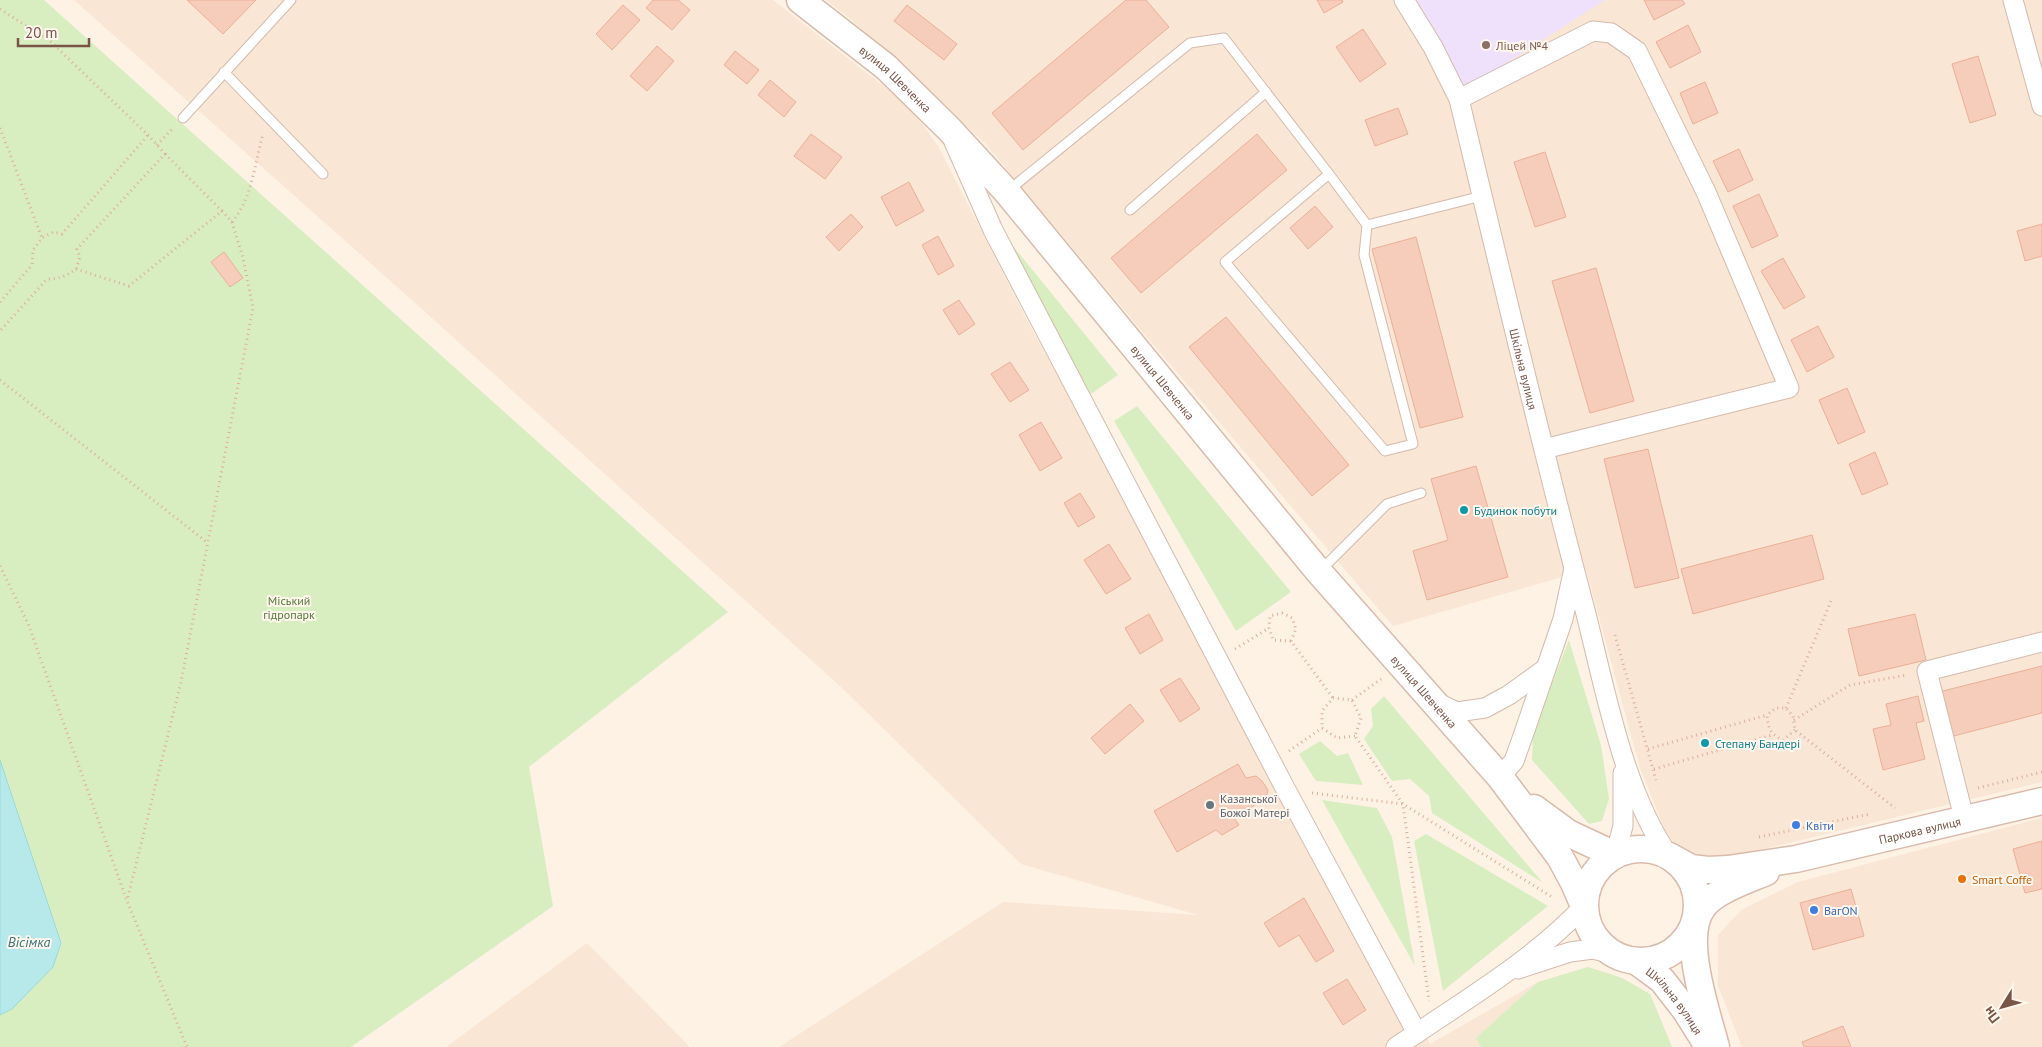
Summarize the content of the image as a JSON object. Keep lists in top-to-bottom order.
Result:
{
  "streets": {
    "main road": ["вулиця Шевченка", "Шкільна вулиця", "Паркова вулиця"]
  },
  "crossings": [
    ["вулиця Шевченка", "Шкільна вулиця"],
    ["вулиця Шевченка", "Паркова вулиця"],
    ["Шкільна вулиця", "Паркова вулиця"]
  ],
  "water": ["Вісімка"],
  "parks": ["Міський гідропарк"],
  "places": [
    "Ліцей №4",
    "Будинок побути",
    "Степану Бандері",
    "Казанської Божої Матері",
    "Квiти",
    "Smart Coffe",
    "ВагON"
  ],
  "scale_bar": "20 m",
  "north": "bottom left"
}
